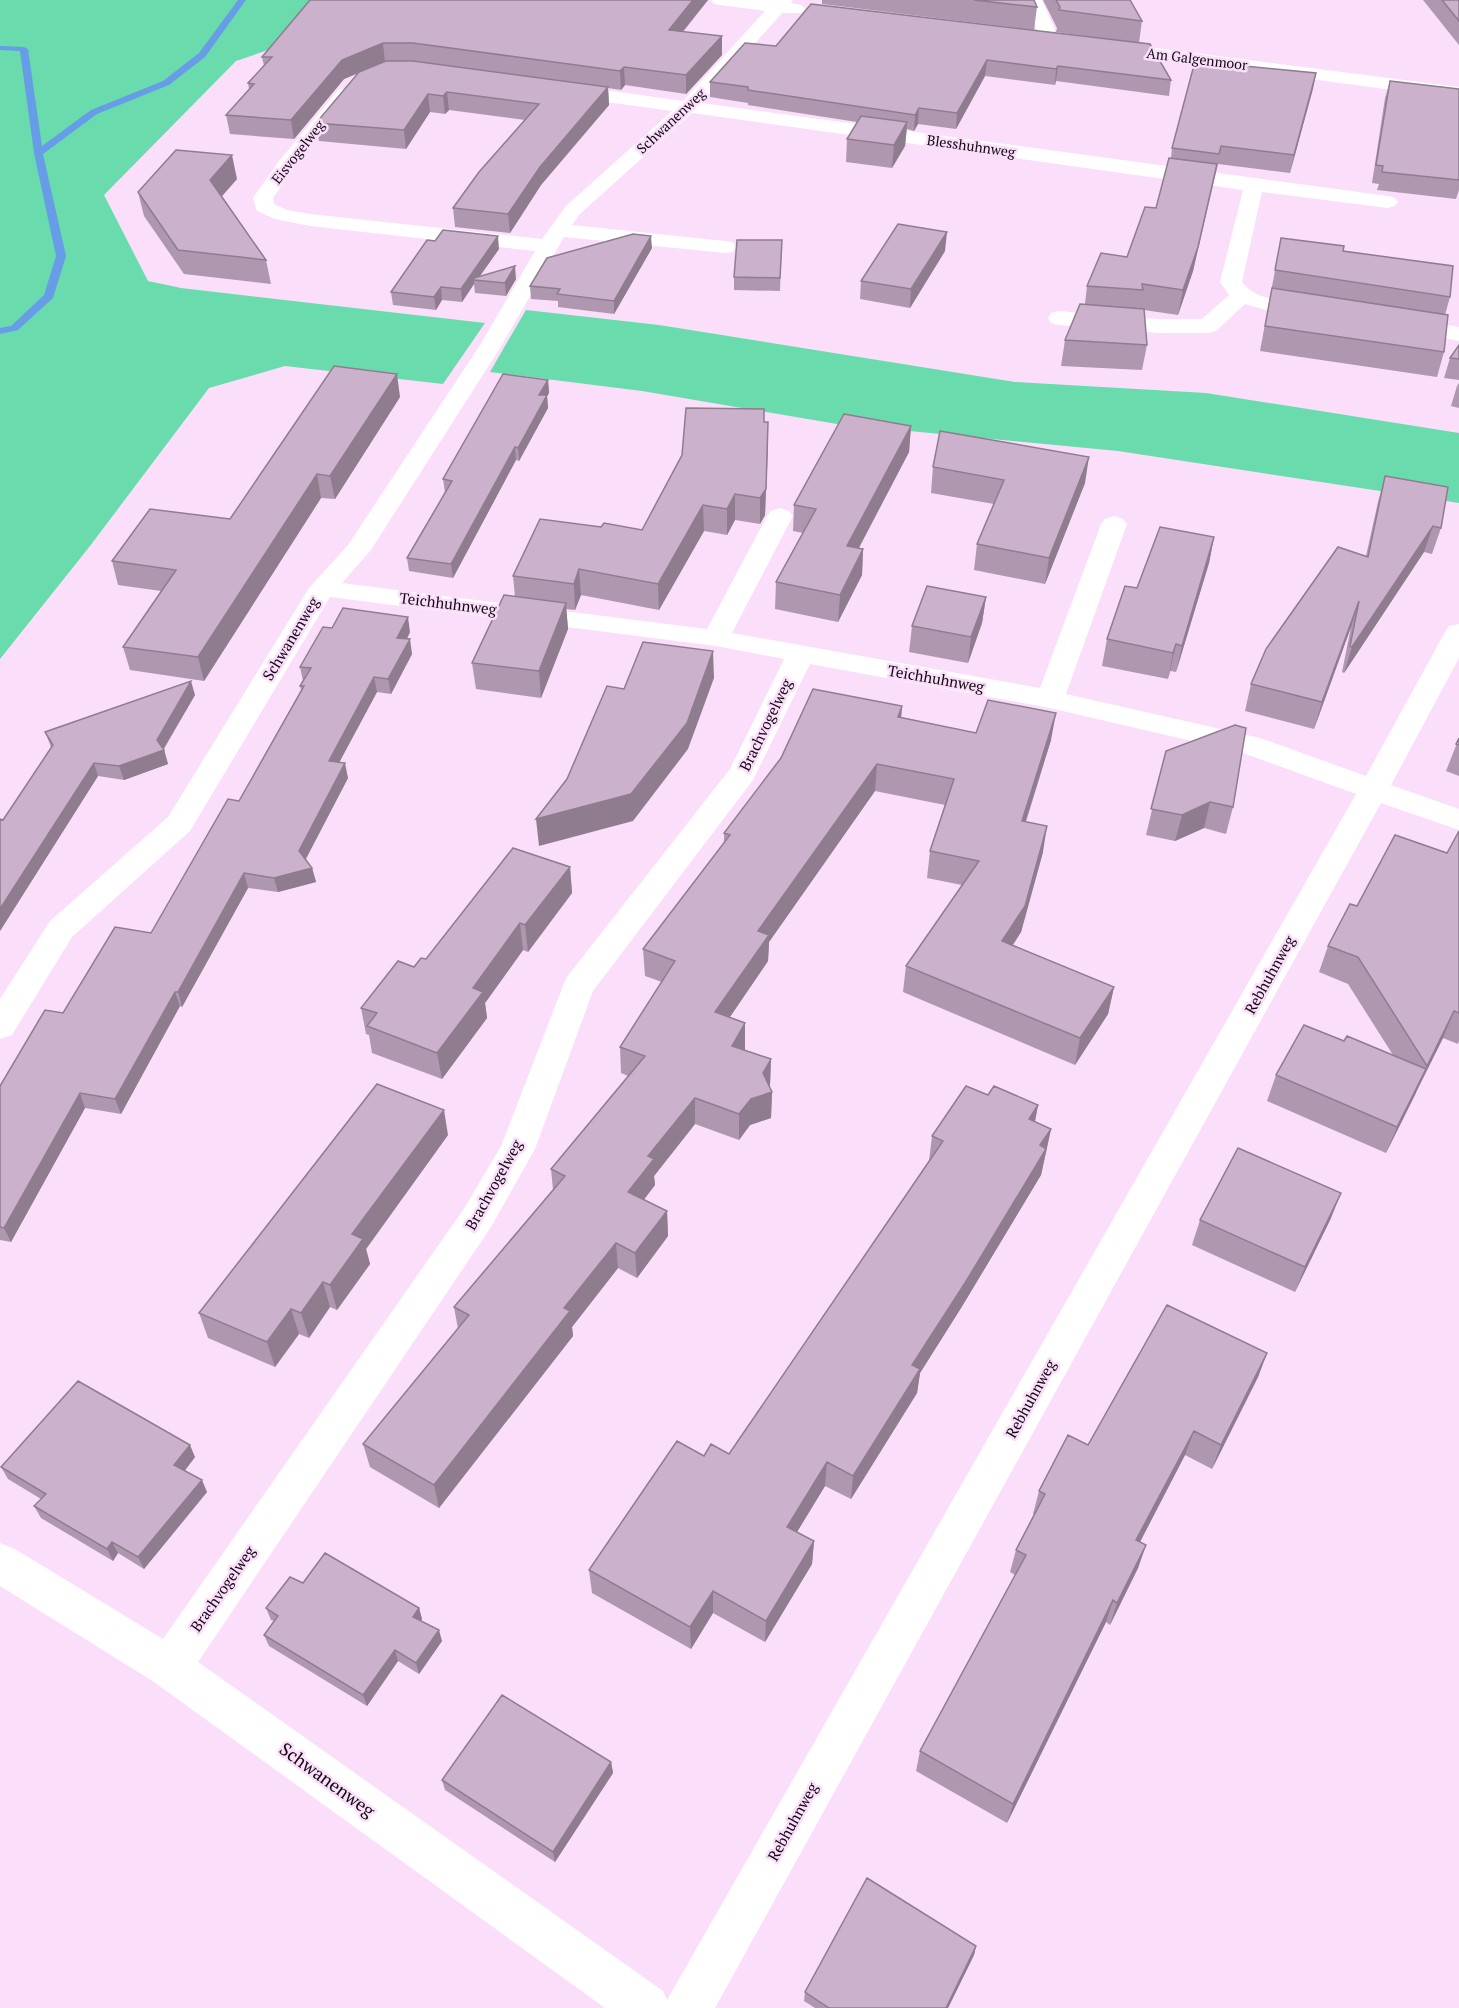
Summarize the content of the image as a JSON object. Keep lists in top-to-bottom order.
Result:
{
  "streets": {
    "street": [
      "Am Galgenmoor",
      "Schwanenweg",
      "Blesshuhnweg",
      "Eisvogelweg",
      "Teichhuhnweg",
      "Brachvogelweg",
      "Rebhuhnweg"
    ]
  },
  "crossings": [
    ["Schwanenweg", "Blesshuhnweg"],
    ["Schwanenweg", "Eisvogelweg"],
    ["Schwanenweg", "Teichhuhnweg"],
    ["Schwanenweg", "Brachvogelweg"],
    ["Teichhuhnweg", "Brachvogelweg"],
    ["Teichhuhnweg", "Rebhuhnweg"]
  ]
}
